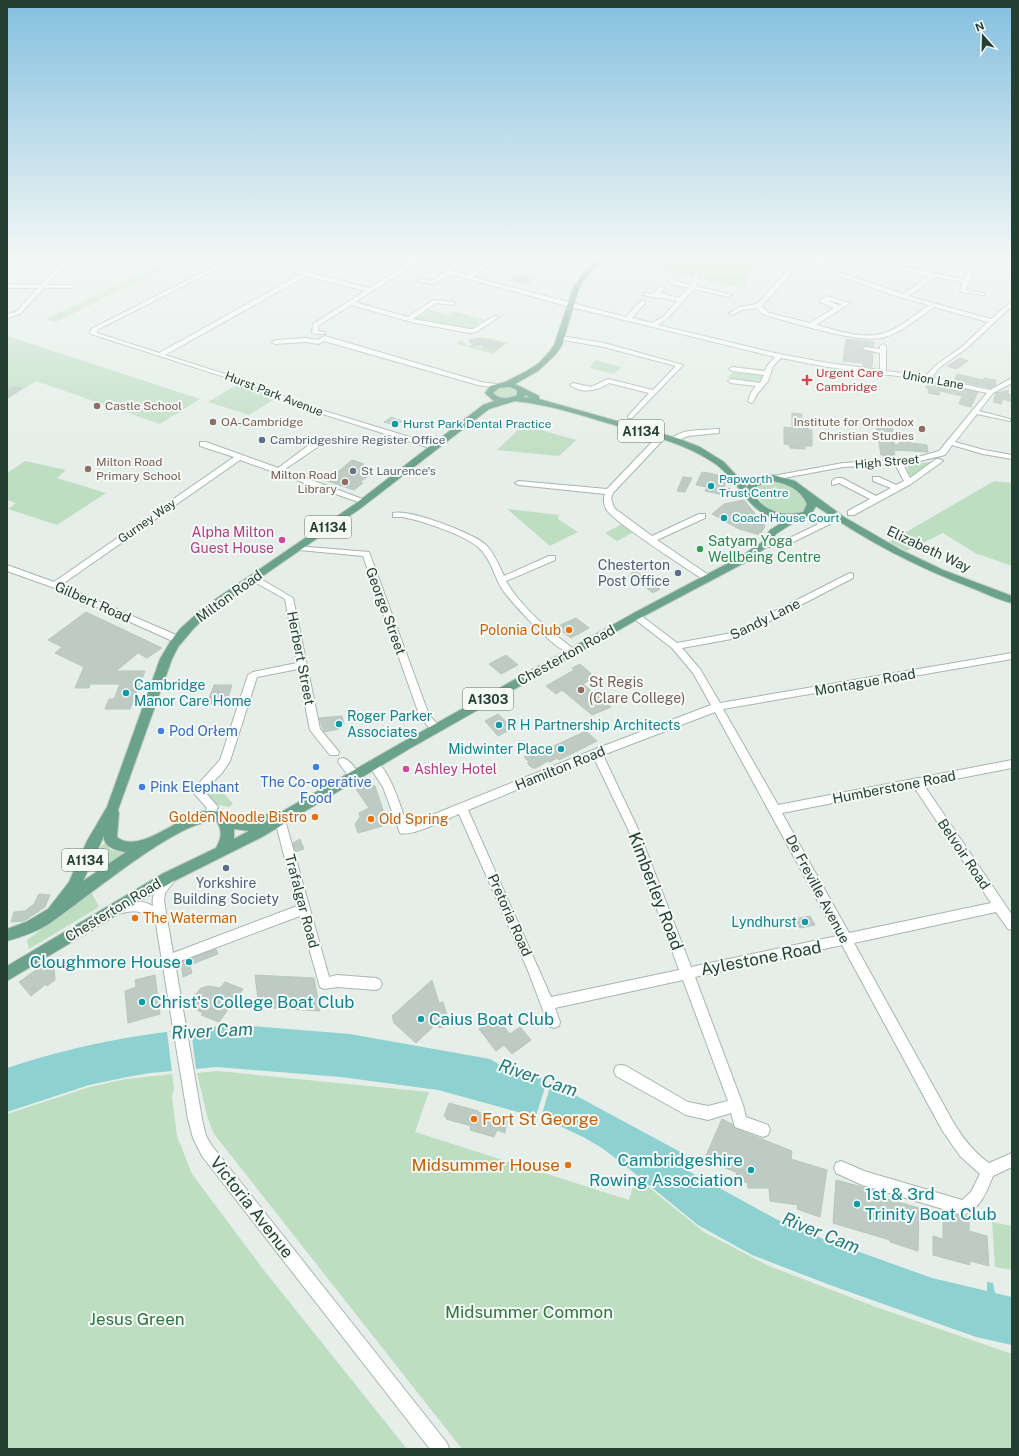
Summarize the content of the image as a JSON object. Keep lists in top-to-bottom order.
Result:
{
  "streets": {
    "main road": [
      "A1134",
      "Elizabeth Way",
      "Milton Road",
      "Chesterton Road",
      "A1303"
    ],
    "street": [
      "Union Lane",
      "Hurst Park Avenue",
      "High Street",
      "Gurney Way",
      "Gilbert Road",
      "George Street",
      "Sandy Lane",
      "Herbert Street",
      "Montague Road",
      "Hamilton Road",
      "Humberstone Road",
      "Belvoir Road",
      "De Freville Avenue",
      "Kimberley Road",
      "Trafalgar Road",
      "Pretoria Road",
      "Aylestone Road",
      "Victoria Avenue"
    ]
  },
  "crossings": [
    ["Union Lane", "High Street"],
    ["Hurst Park Avenue", "Milton Road"],
    ["A1134", "High Street"],
    ["A1134", "Elizabeth Way"],
    ["A1134", "Milton Road"],
    ["A1134", "Chesterton Road"],
    ["A1134", "A1303"],
    ["High Street", "Elizabeth Way"],
    ["High Street", "Chesterton Road"],
    ["Gurney Way", "Gilbert Road"],
    ["Elizabeth Way", "Chesterton Road"],
    ["Milton Road", "Gilbert Road"],
    ["Milton Road", "George Street"],
    ["Milton Road", "Herbert Street"],
    ["George Street", "Chesterton Road"],
    ["Sandy Lane", "De Freville Avenue"],
    ["Chesterton Road", "A1303"],
    ["Chesterton Road", "Hamilton Road"],
    ["Chesterton Road", "De Freville Avenue"],
    ["Chesterton Road", "Victoria Avenue"],
    ["Montague Road", "Hamilton Road"],
    ["Montague Road", "De Freville Avenue"],
    ["A1303", "Trafalgar Road"],
    ["Hamilton Road", "De Freville Avenue"],
    ["Hamilton Road", "Kimberley Road"],
    ["Hamilton Road", "Pretoria Road"],
    ["Humberstone Road", "Belvoir Road"],
    ["Humberstone Road", "De Freville Avenue"],
    ["Belvoir Road", "Aylestone Road"],
    ["De Freville Avenue", "Aylestone Road"],
    ["Kimberley Road", "Aylestone Road"],
    ["Pretoria Road", "Aylestone Road"]
  ],
  "water": ["River Cam"],
  "parks": ["Midsummer Common", "Jesus Green"],
  "places": {
    "health": ["Urgent Care Cambridge"],
    "other": [
      "Castle School",
      "OA-Cambridge",
      "Hurst Park Dental Practice",
      "Institute for Orthodox Christian Studies",
      "Cambridgeshire Register Office",
      "Milton Road Primary School",
      "St Laurence's",
      "Milton Road Library",
      "Papworth Trust Centre",
      "Coach House Court",
      "Alpha Milton Guest House",
      "Satyam Yoga Wellbeing Centre",
      "Chesterton Post Office",
      "Polonia Club",
      "St Regis (Clare College)",
      "Cambridge Manor Care Home",
      "Roger Parker Associates",
      "R H Partnership Architects",
      "Pod Orłem",
      "Midwinter Place",
      "The Co-operative Food",
      "Ashley Hotel",
      "Pink Elephant",
      "Golden Noodle Bistro",
      "Old Spring",
      "Yorkshire Building Society",
      "The Waterman",
      "Lyndhurst",
      "Cloughmore House",
      "Christ's College Boat Club",
      "Caius Boat Club",
      "Fort St George",
      "Midsummer House",
      "Cambridgeshire Rowing Association",
      "1st & 3rd Trinity Boat Club"
    ]
  },
  "north": "top"
}
